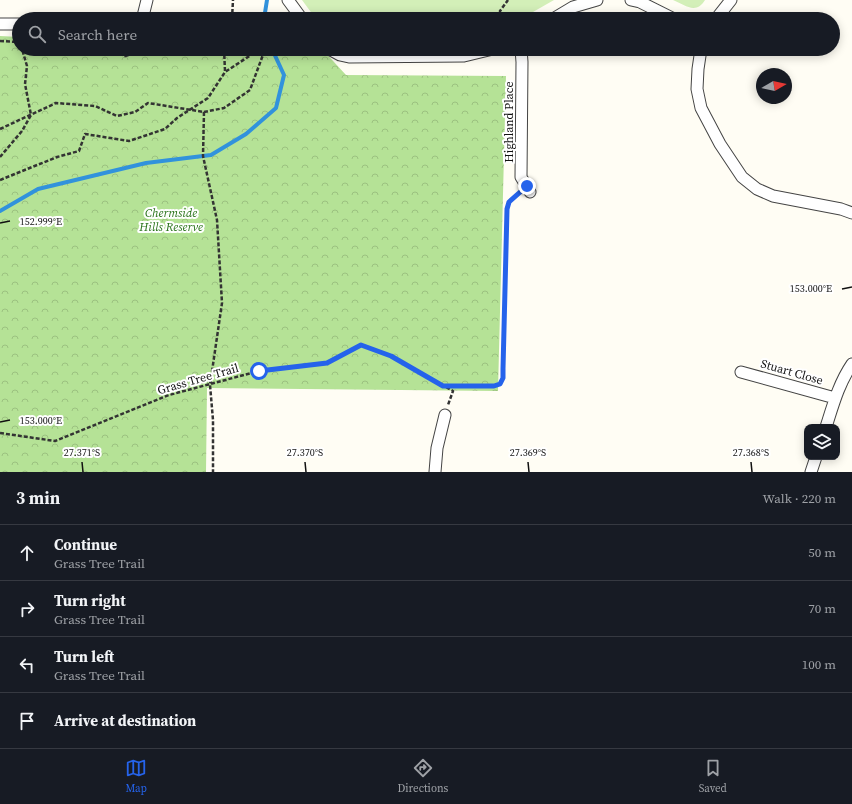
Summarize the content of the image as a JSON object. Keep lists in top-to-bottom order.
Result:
{
  "streets": {
    "street": ["Highland Place", "Stuart Close"],
    "path": ["Grass Tree Trail"]
  },
  "crossings": [
    ["Highland Place", "Grass Tree Trail"]
  ],
  "parks": ["Chermside Hills Reserve"],
  "north": "right",
  "page": {
    "search": "Search here",
    "heading": ["3 min", "Walk · 220 m"],
    "list": [
      ["Continue", "Grass Tree Trail", "50 m"],
      ["Turn right", "Grass Tree Trail", "70 m"],
      ["Turn left", "Grass Tree Trail", "100 m"],
      "Arrive at destination"
    ],
    "nav": ["Map", "Directions", "Saved"]
  },
  "coordinates": [
    "152.999°E",
    "153.000°E",
    "27.371°S",
    "27.370°S",
    "27.369°S",
    "27.368°S"
  ]
}
